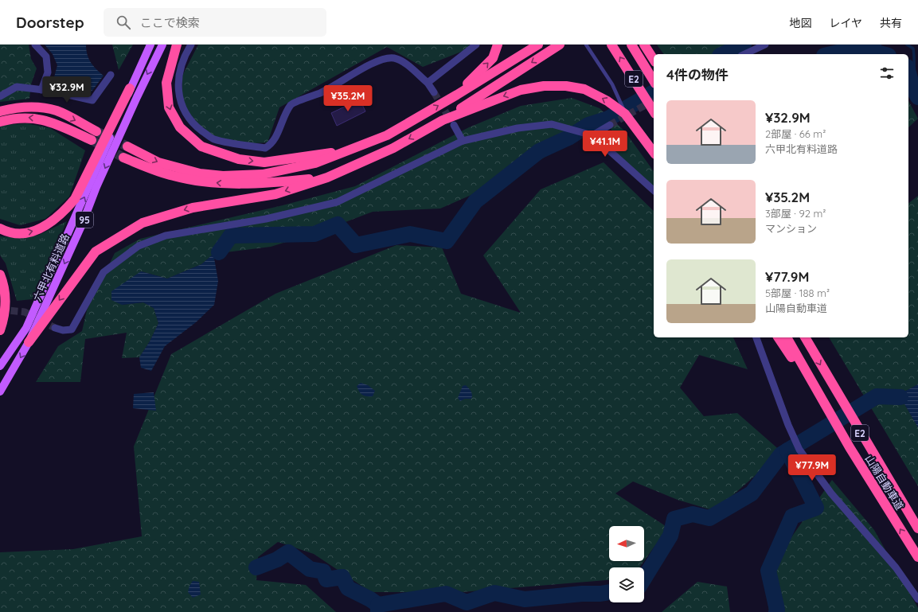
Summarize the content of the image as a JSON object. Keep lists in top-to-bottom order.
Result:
{
  "streets": {
    "highway": ["E2", "山陽自動車道"],
    "main road": ["95", "六甲北有料道路"]
  },
  "north": "left",
  "page": {
    "header": "Doorstep",
    "search": "ここで検索",
    "nav": ["地図", "レイヤ", "共有"],
    "heading": "4件の物件",
    "price": [
      "¥32.9M",
      "¥35.2M",
      "¥41.1M",
      "¥77.9M"
    ],
    "list": [
      {
        "name": "¥32.9M",
        "note": "2部屋 · 66 m² · 六甲北有料道路"
      },
      {
        "name": "¥35.2M",
        "note": "3部屋 · 92 m² · マンション"
      },
      {
        "name": "¥77.9M",
        "note": "5部屋 · 188 m² · 山陽自動車道"
      }
    ]
  }
}
